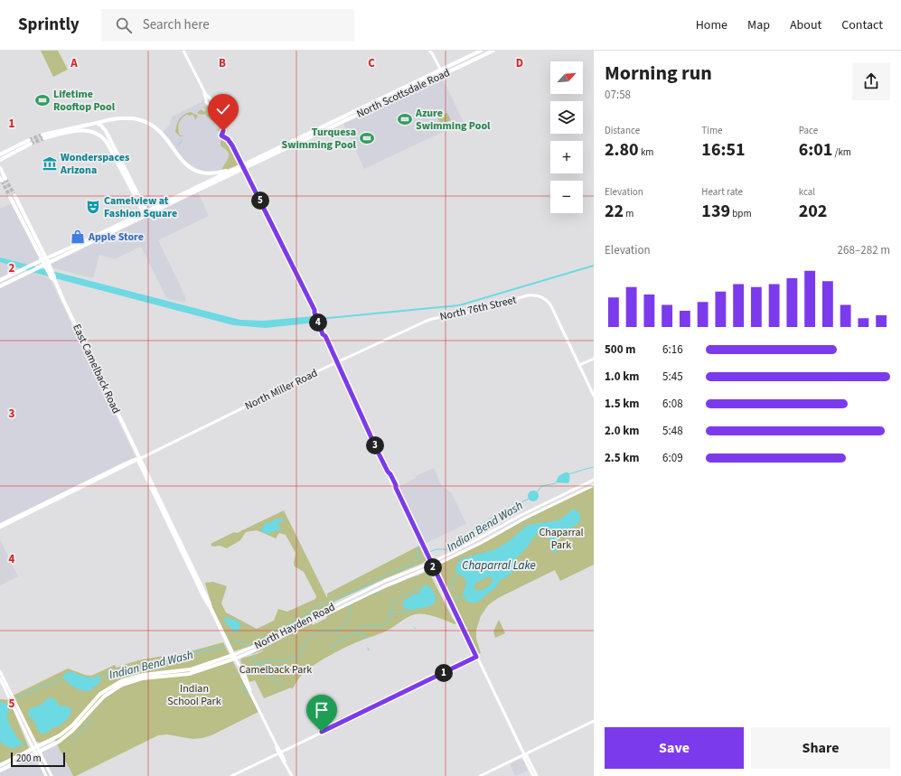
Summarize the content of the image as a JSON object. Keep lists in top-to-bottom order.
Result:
{
  "streets": {
    "main road": [
      "North Scottsdale Road",
      "North 76th Street",
      "East Camelback Road",
      "North Miller Road",
      "North Hayden Road"
    ]
  },
  "crossings": [
    ["North Scottsdale Road", "East Camelback Road"],
    ["North 76th Street", "North Miller Road"],
    ["East Camelback Road", "North Miller Road"],
    ["East Camelback Road", "North Hayden Road"]
  ],
  "water": ["Indian Bend Wash", "Chaparral Lake"],
  "parks": ["Chaparral Park", "Camelback Park", "Indian School Park"],
  "places": {
    "sports": ["Lifetime Rooftop Pool", "Azure Swimming Pool", "Turquesa Swimming Pool"],
    "museum": ["Wonderspaces Arizona"],
    "theatre": ["Camelview at Fashion Square"],
    "shop": ["Apple Store"]
  },
  "scale_bar": "200 m",
  "north": "top right",
  "page": {
    "header": "Sprintly",
    "search": "Search here",
    "nav": [
      "Home",
      "Map",
      "About",
      "Contact"
    ],
    "heading": ["Morning run", "07:58"],
    "map_buttons": ["+", "−"],
    "stats": [
      ["Distance", "2.80 km"],
      ["Time", "16:51"],
      ["Pace", "6:01 /km"],
      ["Elevation", "22 m"],
      ["Heart rate", "139 bpm"],
      ["kcal", "202"]
    ],
    "pins": [
      "5",
      "4",
      "3",
      "2",
      "1"
    ],
    "chart": ["Elevation", "268–282 m"],
    "list": [
      {
        "name": "500 m",
        "note": "6:16"
      },
      {
        "name": "1.0 km",
        "note": "5:45"
      },
      {
        "name": "1.5 km",
        "note": "6:08"
      },
      {
        "name": "2.0 km",
        "note": "5:48"
      },
      {
        "name": "2.5 km",
        "note": "6:09"
      }
    ],
    "buttons": ["Save", "Share"],
    "scale": "200 m"
  },
  "grid": {
    "columns": [
      "A",
      "B",
      "C",
      "D"
    ],
    "rows": [
      "1",
      "2",
      "3",
      "4",
      "5"
    ]
  }
}
